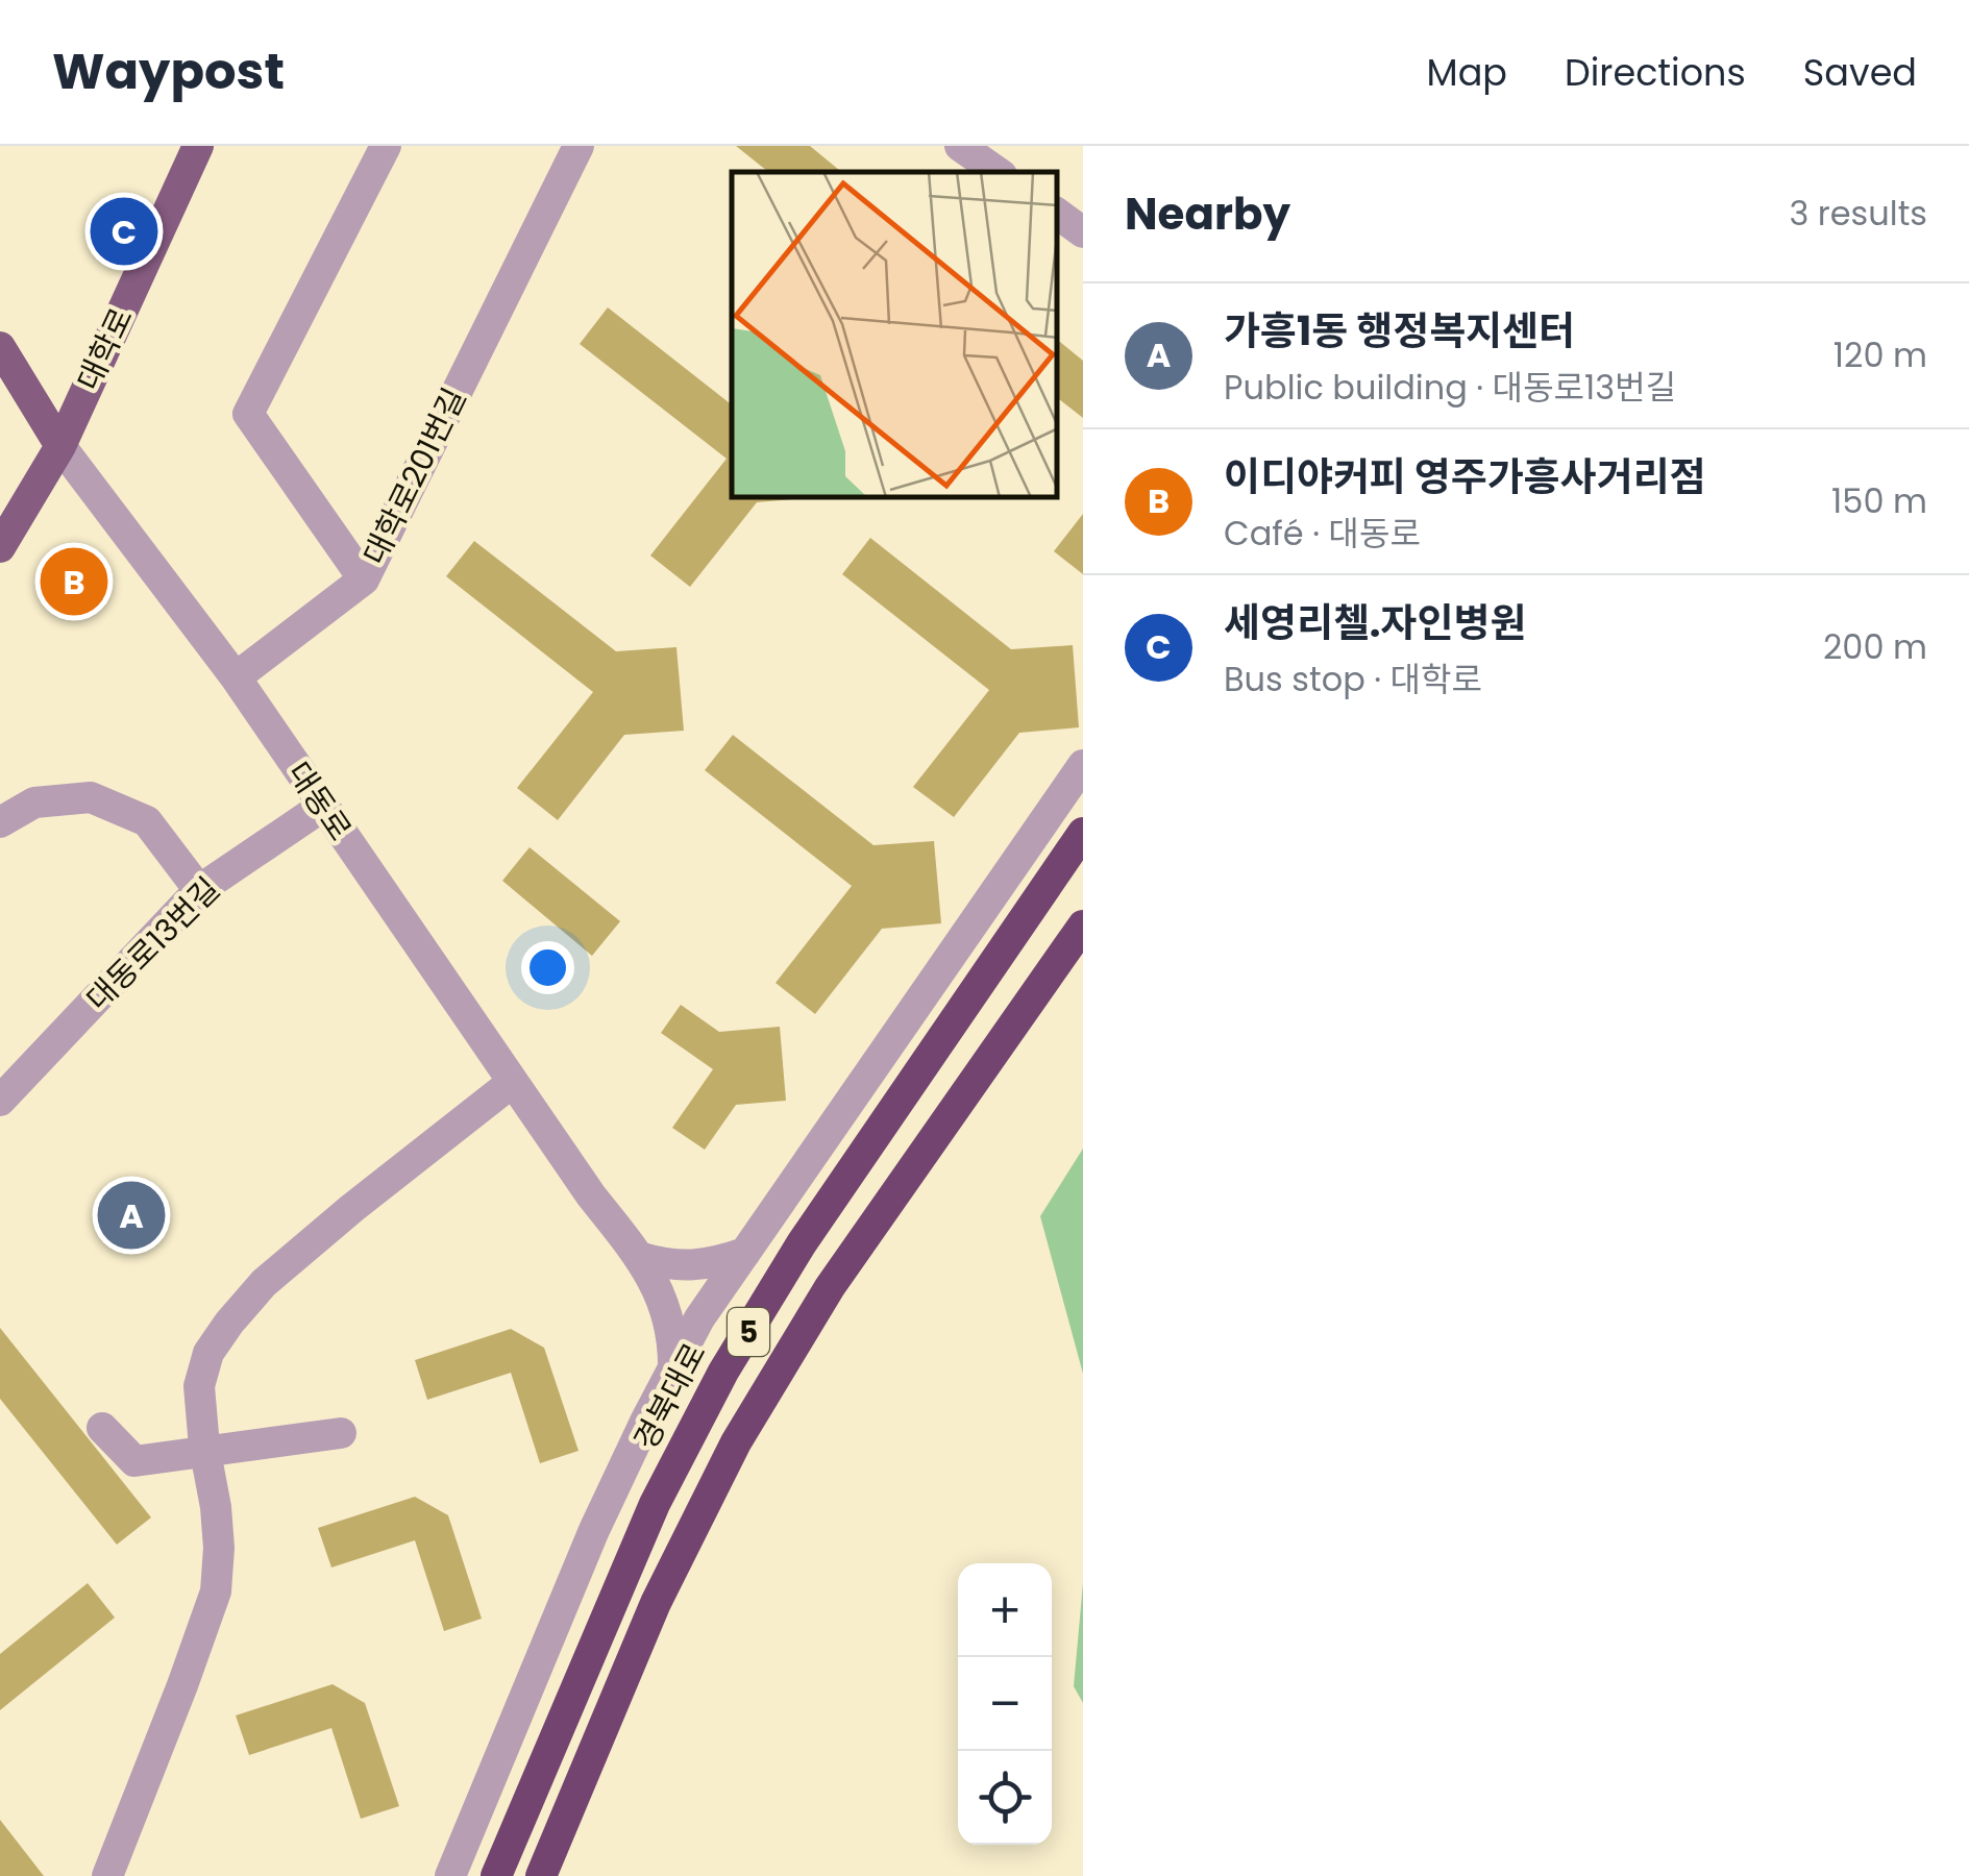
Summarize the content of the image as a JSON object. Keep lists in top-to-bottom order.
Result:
{
  "streets": {
    "highway": ["5", "경북대로"],
    "main road": ["대학로", "대동로"],
    "street": ["대학로201번길", "대동로13번길"]
  },
  "crossings": [
    ["대학로", "대동로"],
    ["대동로", "대동로13번길"]
  ],
  "page": {
    "header": "Waypost",
    "nav": ["Map", "Directions", "Saved"],
    "heading": ["Nearby", "3 results"],
    "pins": ["C", "B", "A"],
    "list": [
      {
        "mark": "A",
        "name": "가흥1동 행정복지센터",
        "note": "Public building · 대동로13번길",
        "value": "120 m"
      },
      {
        "mark": "B",
        "name": "이디야커피 영주가흥사거리점",
        "note": "Café · 대동로",
        "value": "150 m"
      },
      {
        "mark": "C",
        "name": "세영리첼.자인병원",
        "note": "Bus stop · 대학로",
        "value": "200 m"
      }
    ],
    "map_buttons": ["+", "−"]
  }
}
